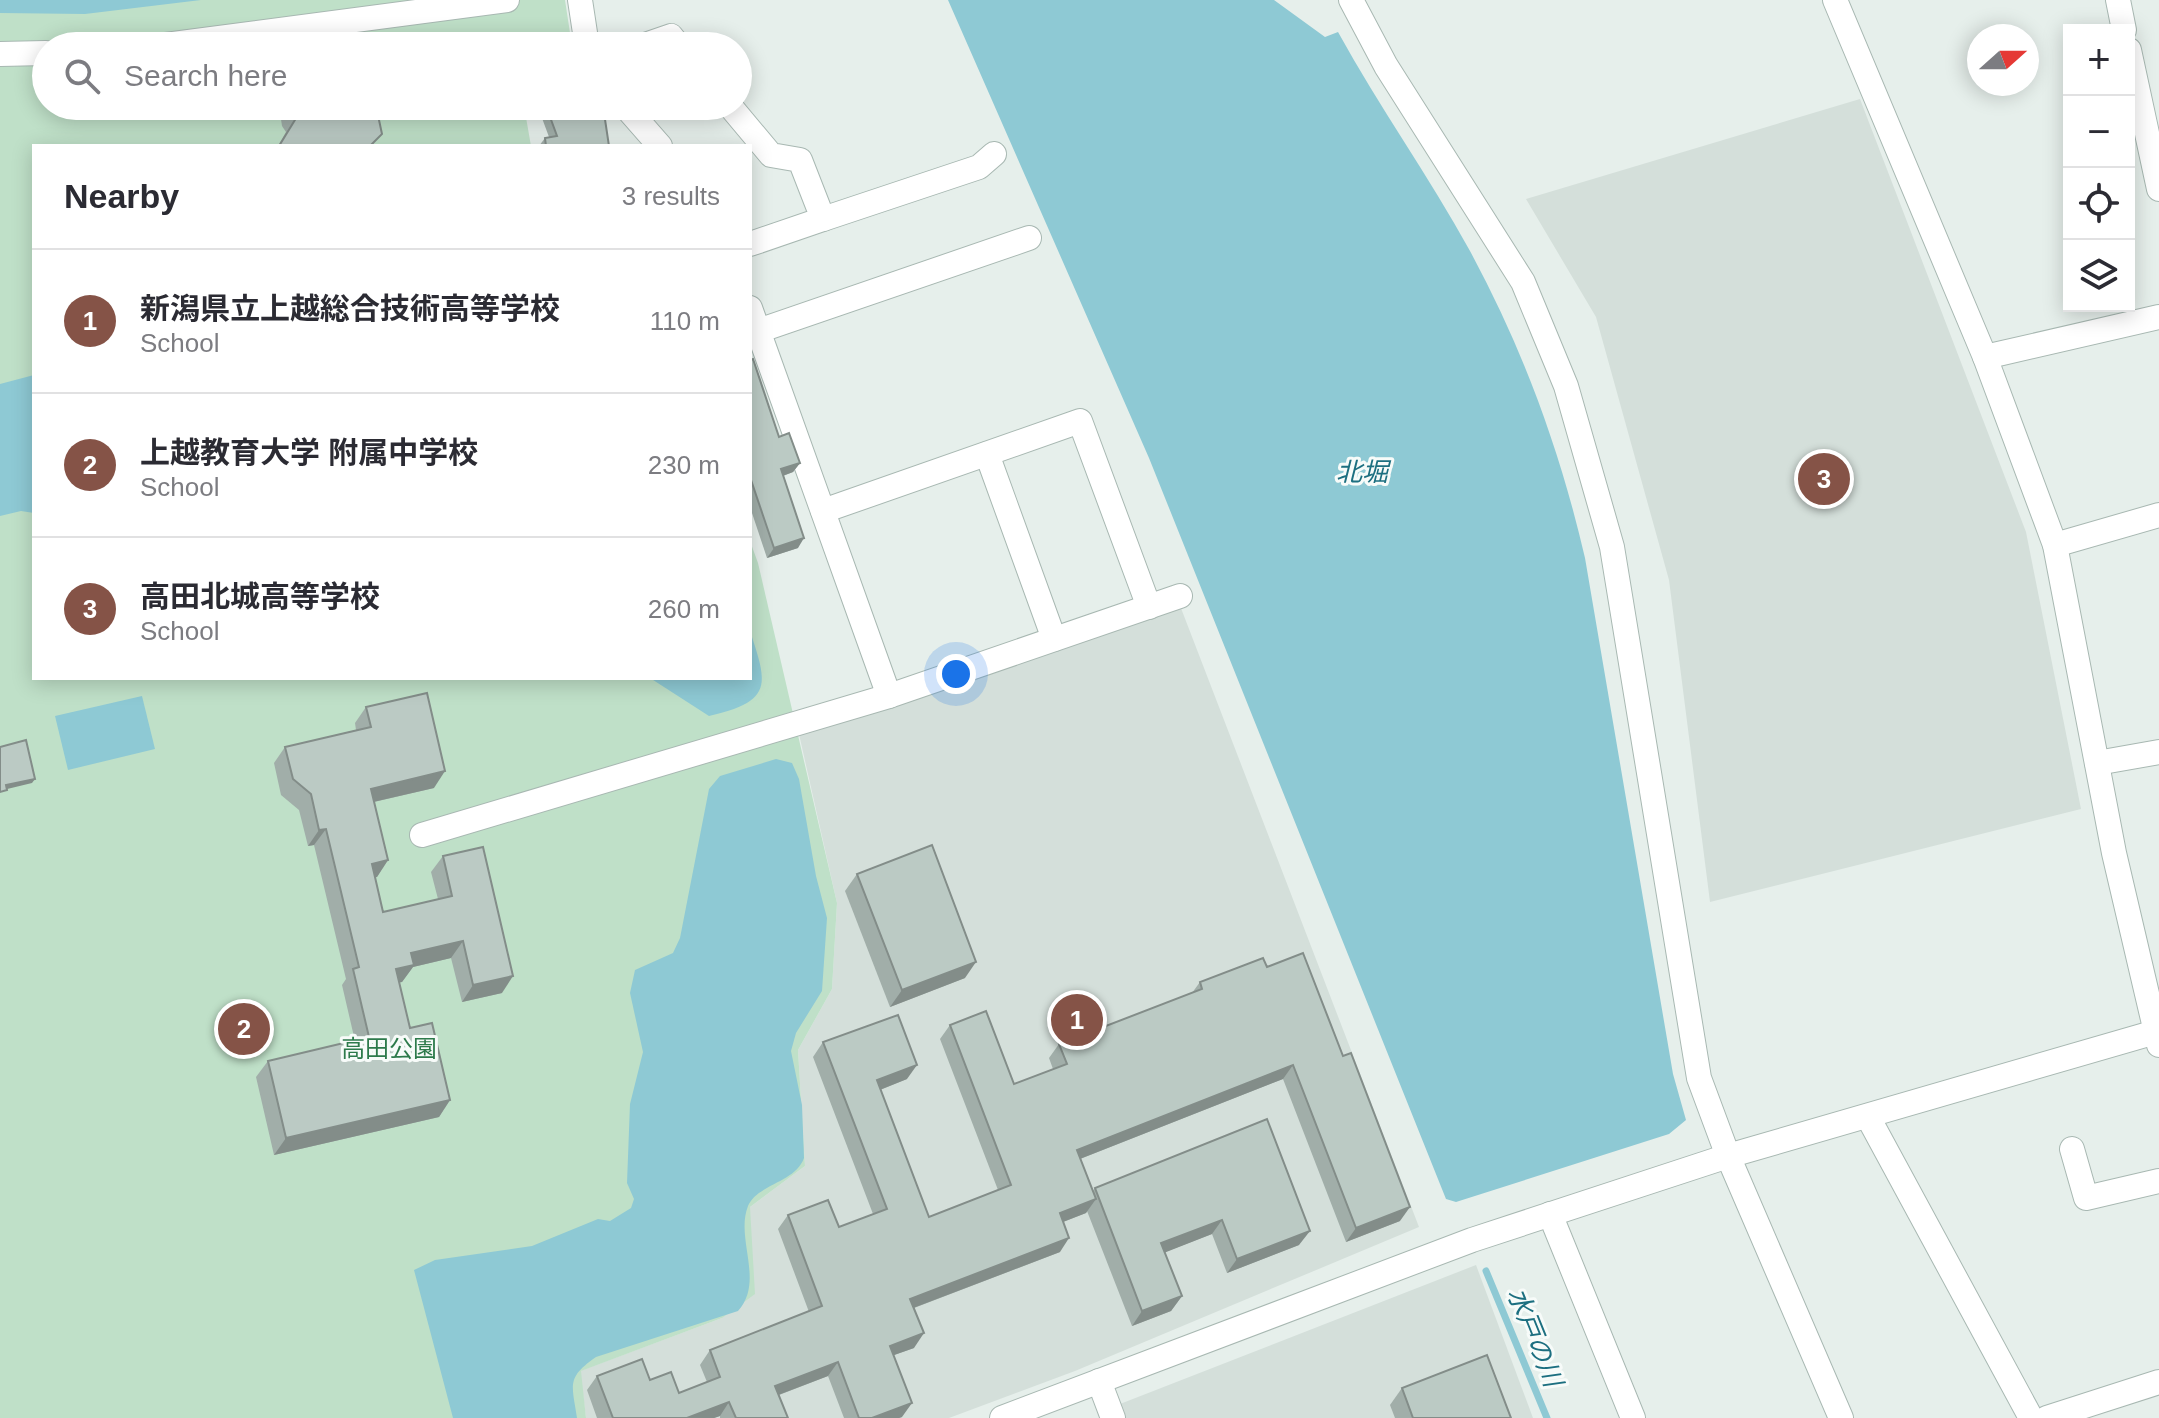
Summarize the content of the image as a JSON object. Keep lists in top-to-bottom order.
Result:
{
  "water": ["北堀", "水戸の川"],
  "parks": ["高田公園"],
  "north": "right",
  "page": {
    "map_buttons": ["+", "−"],
    "search": "Search here",
    "heading": ["Nearby", "3 results"],
    "list": [
      {
        "mark": "1",
        "name": "新潟県立上越総合技術高等学校",
        "note": "School",
        "value": "110 m"
      },
      {
        "mark": "2",
        "name": "上越教育大学 附属中学校",
        "note": "School",
        "value": "230 m"
      },
      {
        "mark": "3",
        "name": "高田北城高等学校",
        "note": "School",
        "value": "260 m"
      }
    ],
    "pins": ["3", "1", "2"]
  }
}
